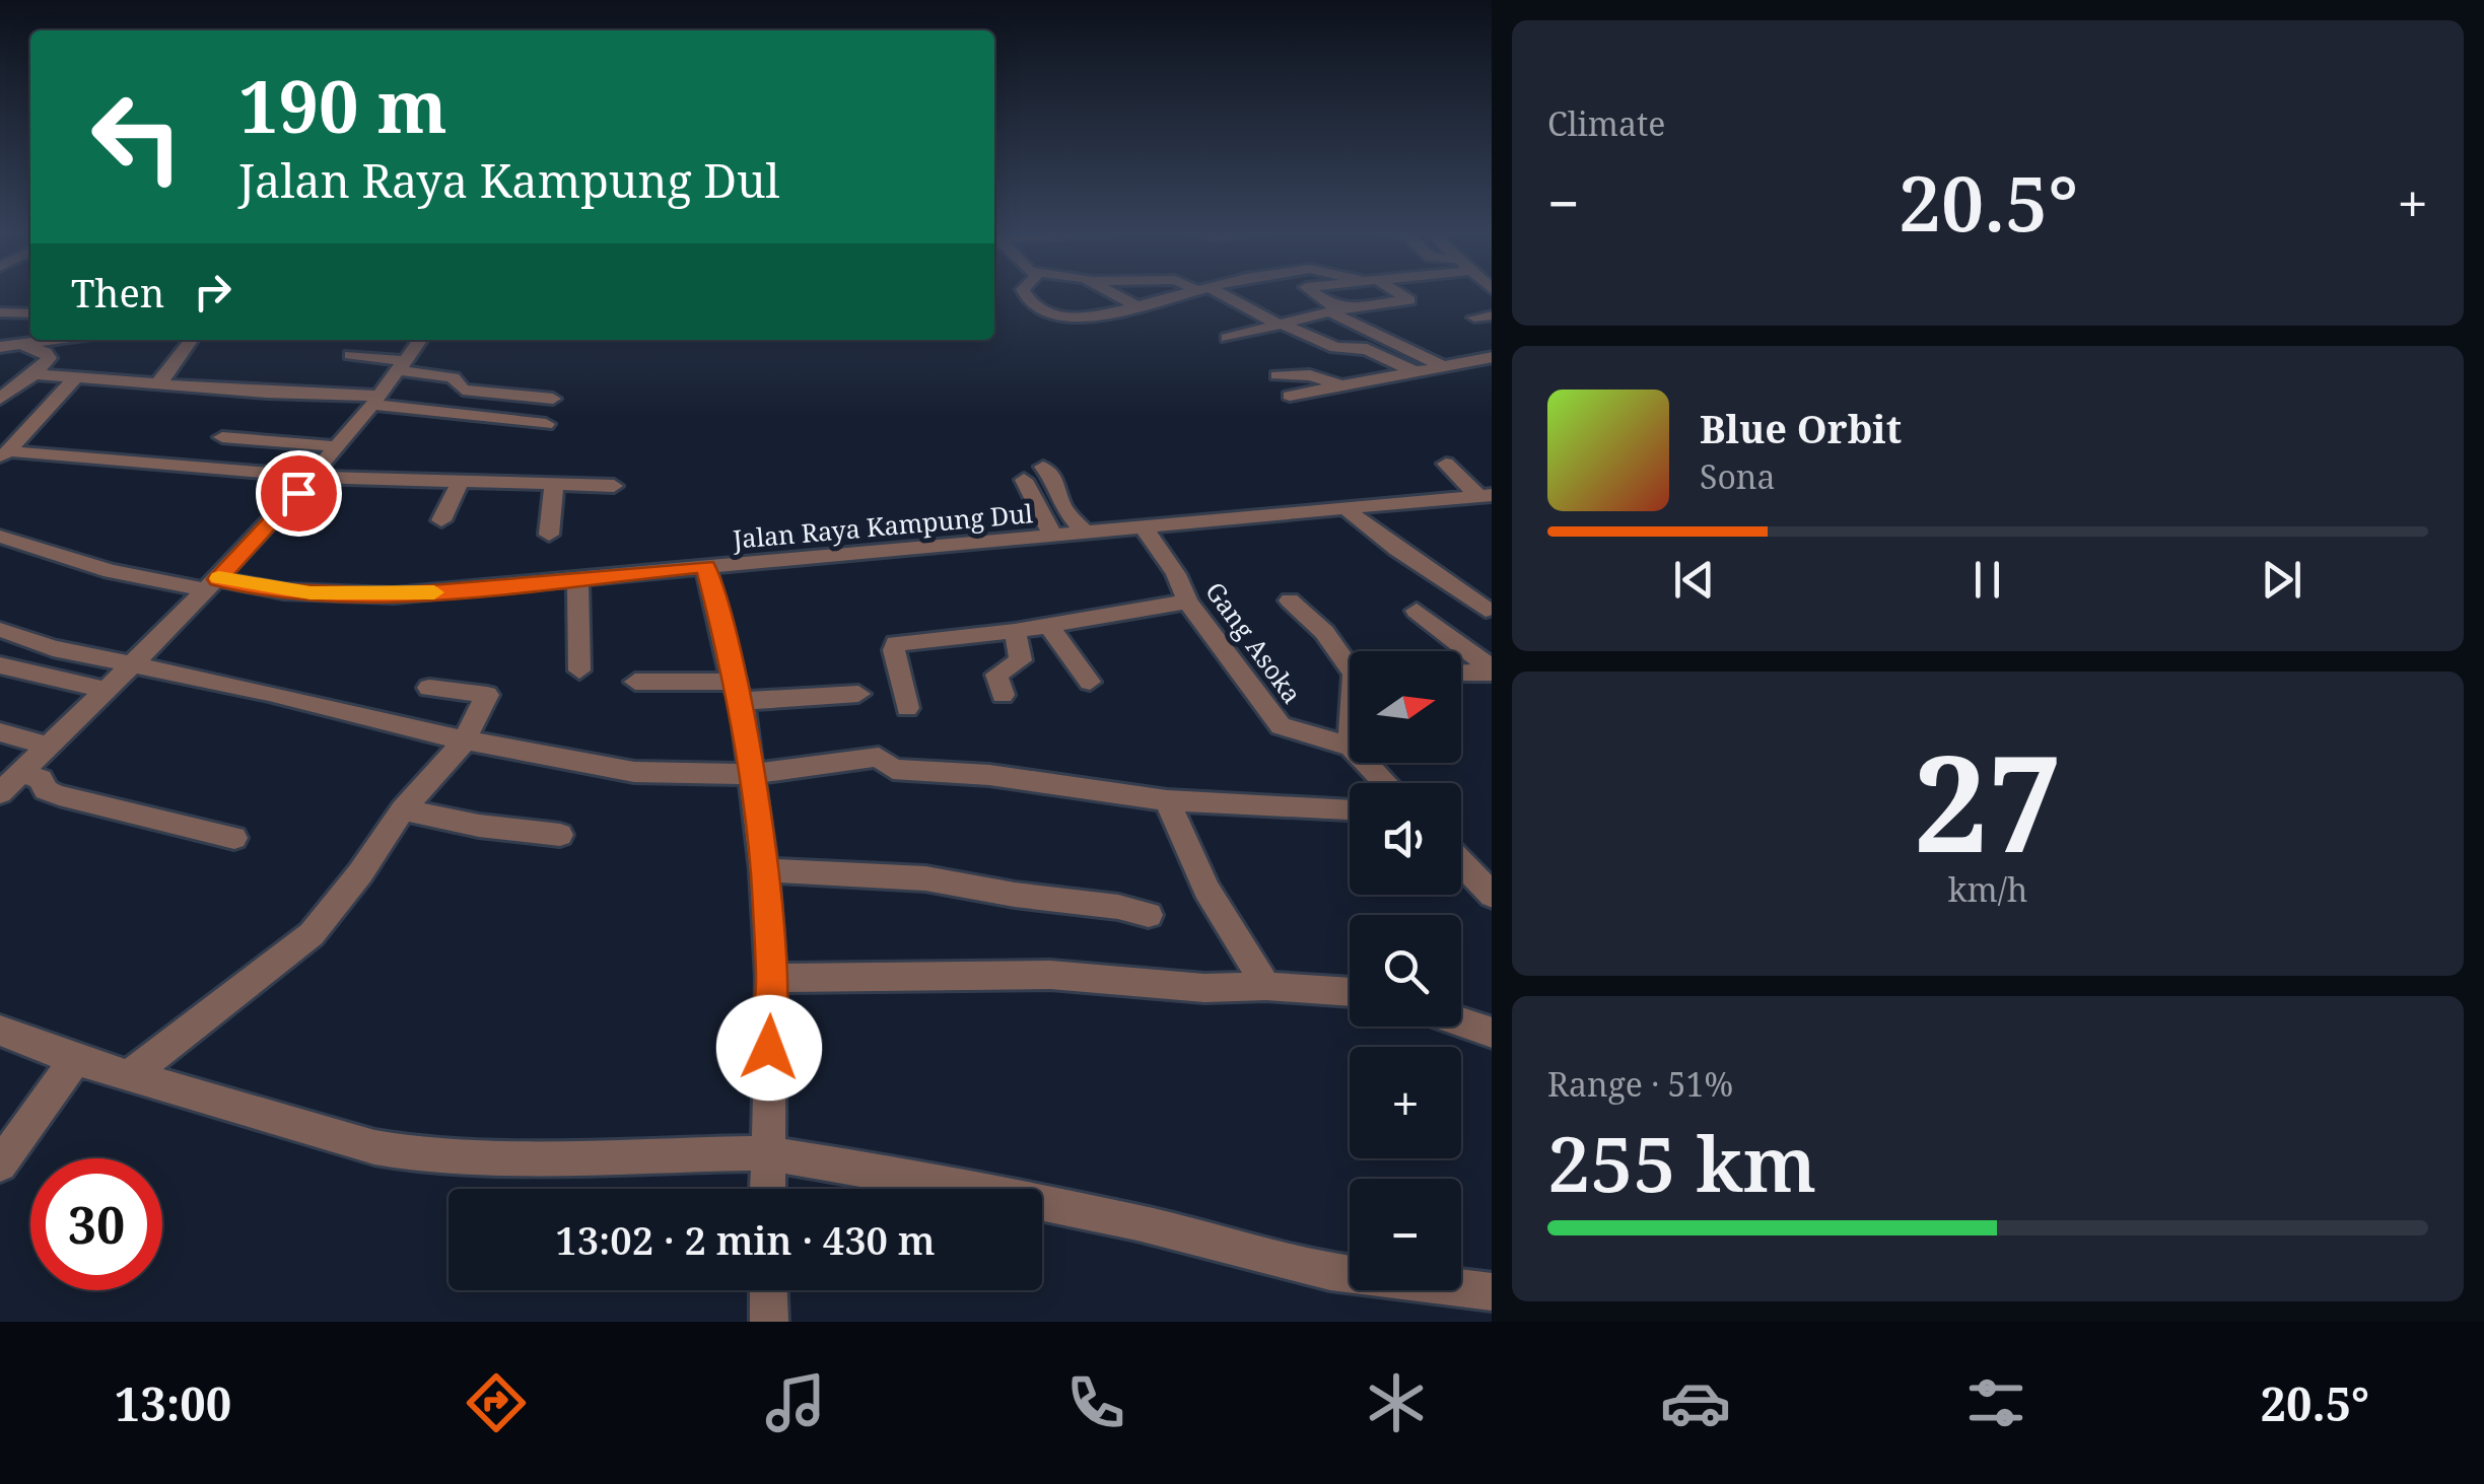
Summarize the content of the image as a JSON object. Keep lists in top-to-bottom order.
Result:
{
  "streets": {
    "street": ["Jalan Raya Kampung Dul", "Gang Asoka"]
  },
  "crossings": [
    ["Jalan Raya Kampung Dul", "Gang Asoka"]
  ],
  "north": "right",
  "page": {
    "tile": [
      "Climate",
      ["27", "km/h"],
      ["Range · 51%", "255 km"]
    ],
    "turn": ["190 m", "Jalan Raya Kampung Dul"],
    "heat": ["−", "20.5°", "+"],
    "then": "Then",
    "song": ["Blue Orbit", "Sona"],
    "map_buttons": ["+", "−"],
    "limit": "30",
    "trip": "13:02 · 2 min · 430 m",
    "tabs": ["13:00", "20.5°"]
  }
}
